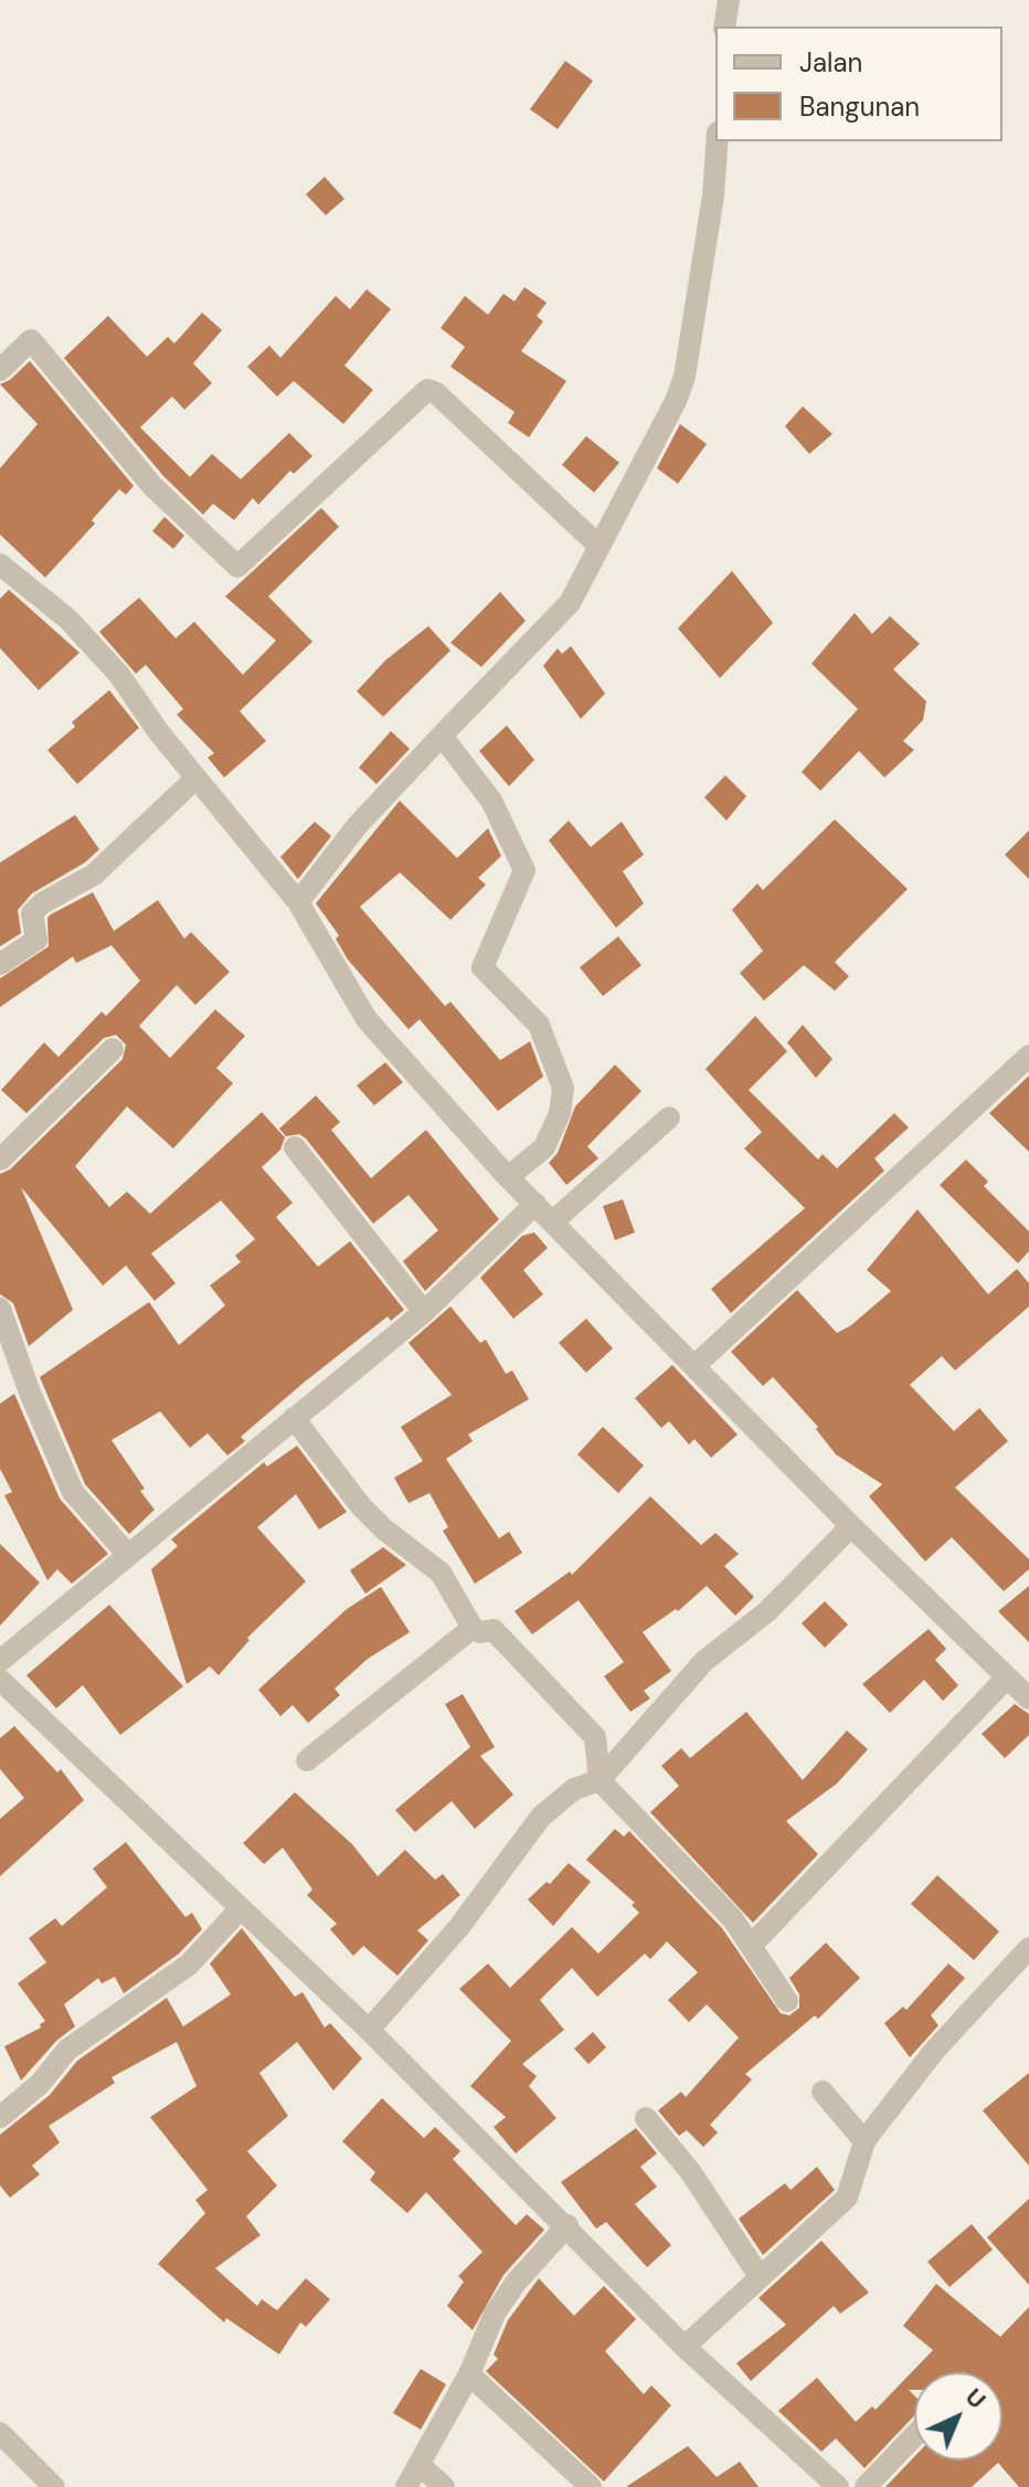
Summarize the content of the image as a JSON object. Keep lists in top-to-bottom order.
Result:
{
  "legend": ["Jalan", "Bangunan"],
  "north": "top right"
}
